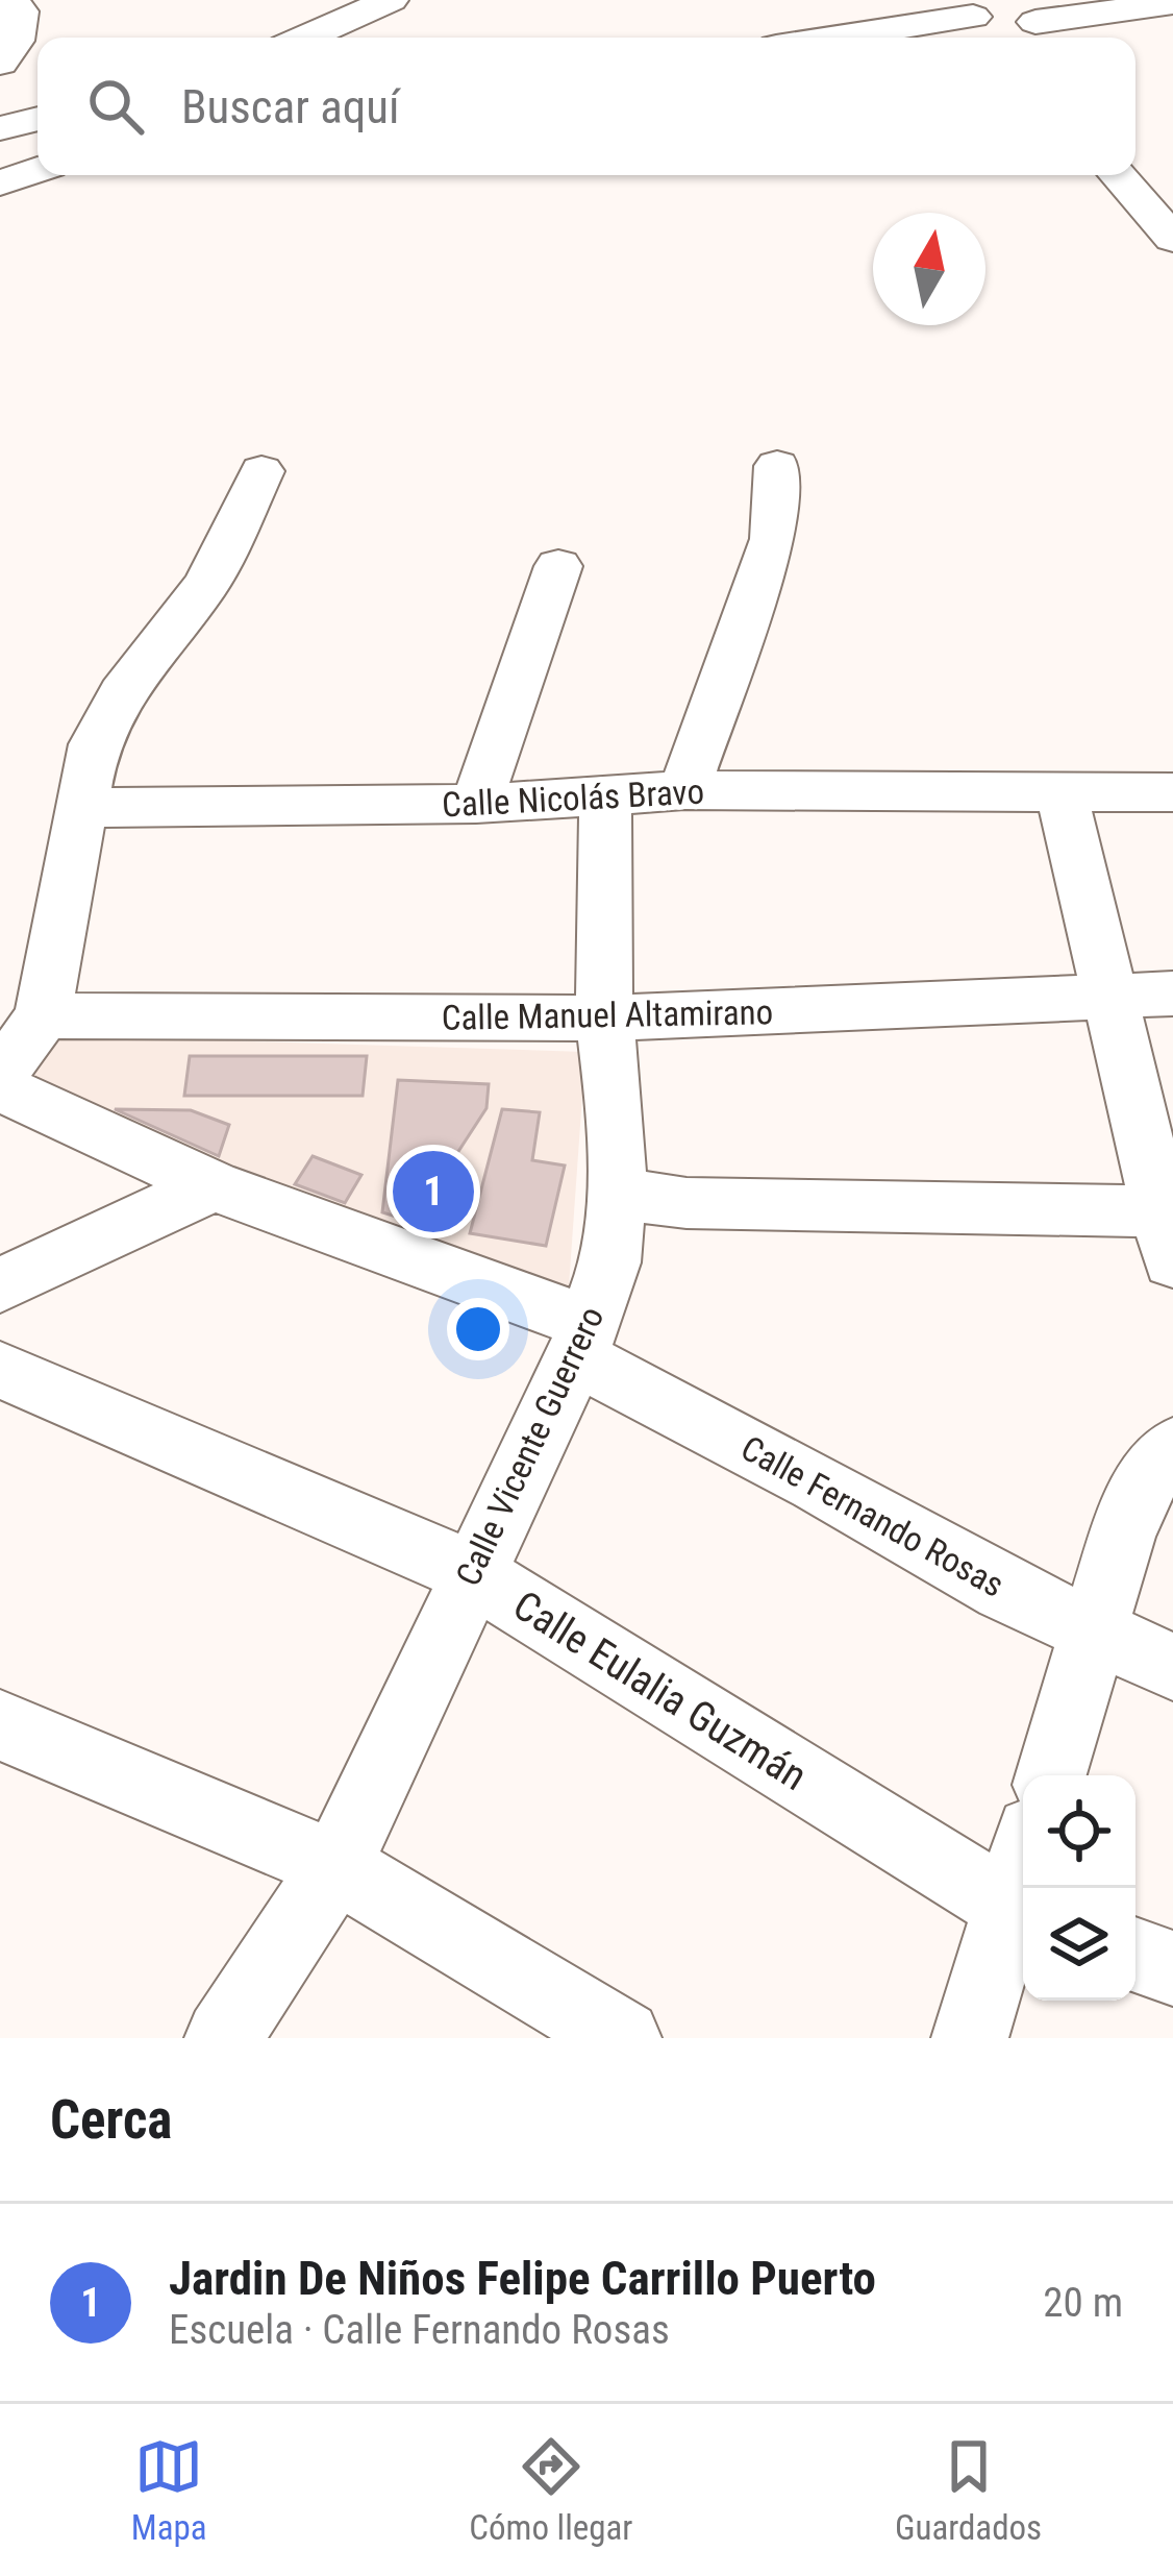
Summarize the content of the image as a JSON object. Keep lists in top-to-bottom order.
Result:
{
  "streets": {
    "street": [
      "Calle Nicolás Bravo",
      "Calle Manuel Altamirano",
      "Calle Vicente Guerrero",
      "Calle Fernando Rosas",
      "Calle Eulalia Guzmán"
    ]
  },
  "crossings": [
    ["Calle Nicolás Bravo", "Calle Vicente Guerrero"],
    ["Calle Manuel Altamirano", "Calle Vicente Guerrero"],
    ["Calle Vicente Guerrero", "Calle Fernando Rosas"],
    ["Calle Vicente Guerrero", "Calle Eulalia Guzmán"]
  ],
  "north": "top",
  "page": {
    "search": "Buscar aquí",
    "pins": "1",
    "heading": "Cerca",
    "list": [
      {
        "mark": "1",
        "name": "Jardin De Niños Felipe Carrillo Puerto",
        "note": "Escuela · Calle Fernando Rosas",
        "value": "20 m"
      }
    ],
    "nav": ["Mapa", "Cómo llegar", "Guardados"]
  }
}
